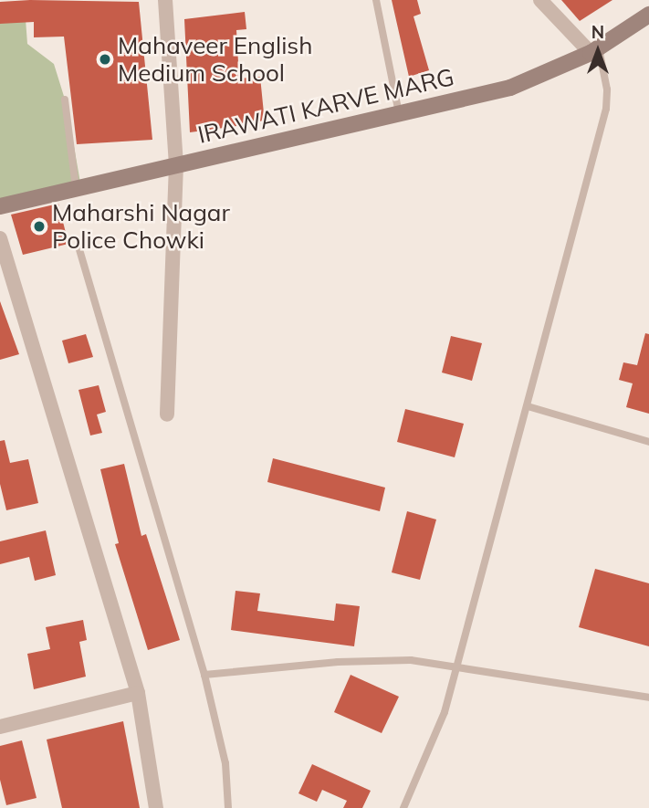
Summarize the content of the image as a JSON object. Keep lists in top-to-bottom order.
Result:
{
  "streets": {
    "main road": ["IRAWATI KARVE MARG"]
  },
  "places": ["Mahaveer English Medium School", "Maharshi Nagar Police Chowki"],
  "north": "top"
}
